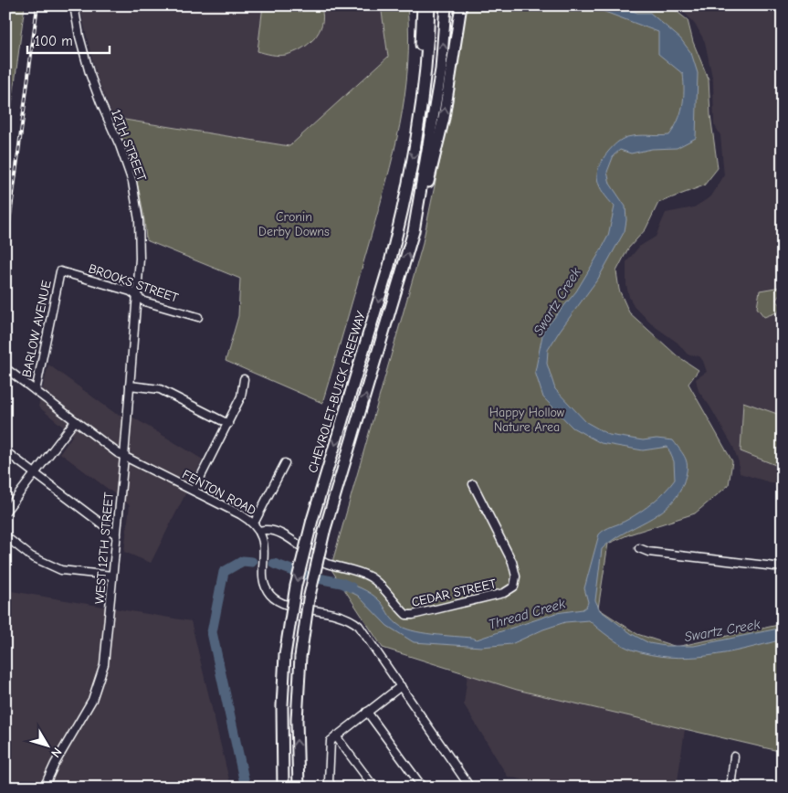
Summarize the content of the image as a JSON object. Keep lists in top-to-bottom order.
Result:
{
  "streets": {
    "highway": ["CHEVROLET-BUICK FREEWAY"],
    "street": [
      "12TH STREET",
      "BROOKS STREET",
      "BARLOW AVENUE",
      "FENTON ROAD",
      "WEST 12TH STREET",
      "CEDAR STREET"
    ]
  },
  "crossings": [
    ["12TH STREET", "BROOKS STREET"],
    ["12TH STREET", "WEST 12TH STREET"],
    ["BROOKS STREET", "BARLOW AVENUE"],
    ["BROOKS STREET", "WEST 12TH STREET"],
    ["BARLOW AVENUE", "FENTON ROAD"],
    ["FENTON ROAD", "WEST 12TH STREET"],
    ["FENTON ROAD", "CEDAR STREET"]
  ],
  "water": ["Swartz Creek", "Thread Creek"],
  "parks": ["Cronin Derby Downs", "Happy Hollow Nature Area"],
  "scale_bar": "100 m",
  "north": "bottom right"
}
